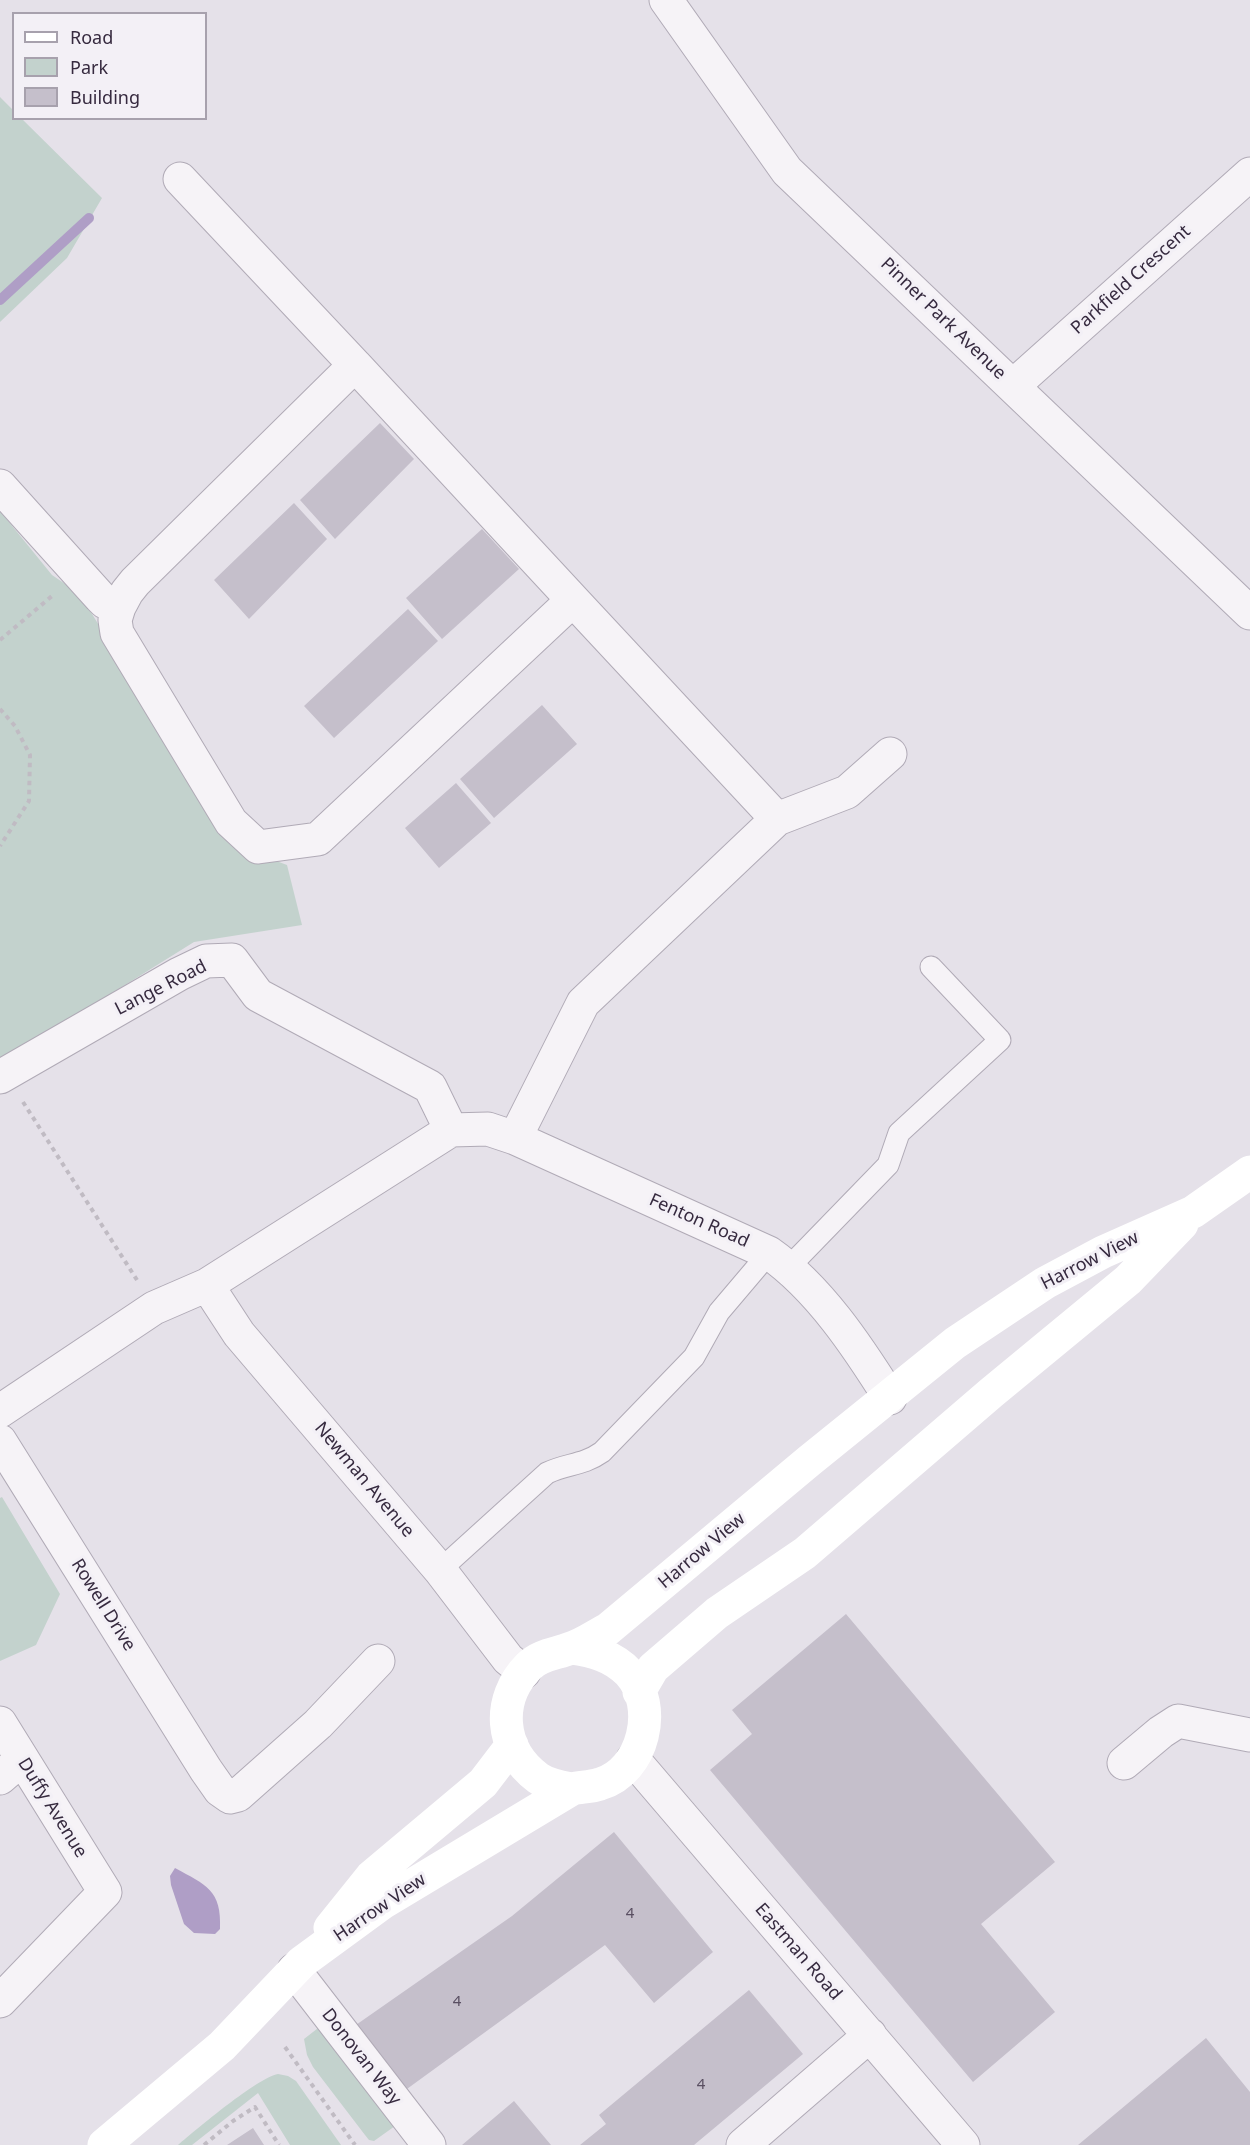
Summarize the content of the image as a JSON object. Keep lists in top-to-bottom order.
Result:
{
  "streets": {
    "street": [
      "Parkfield Crescent",
      "Pinner Park Avenue",
      "Lange Road",
      "Fenton Road",
      "Harrow View",
      "Newman Avenue",
      "Rowell Drive",
      "Duffy Avenue",
      "Eastman Road",
      "Donovan Way"
    ]
  },
  "crossings": [
    ["Parkfield Crescent", "Pinner Park Avenue"],
    ["Lange Road", "Fenton Road"],
    ["Fenton Road", "Harrow View"],
    ["Harrow View", "Newman Avenue"],
    ["Harrow View", "Eastman Road"],
    ["Harrow View", "Donovan Way"],
    ["Newman Avenue", "Eastman Road"]
  ],
  "house_numbers": ["4", "4", "4"],
  "legend": ["Road", "Park", "Building"]
}
